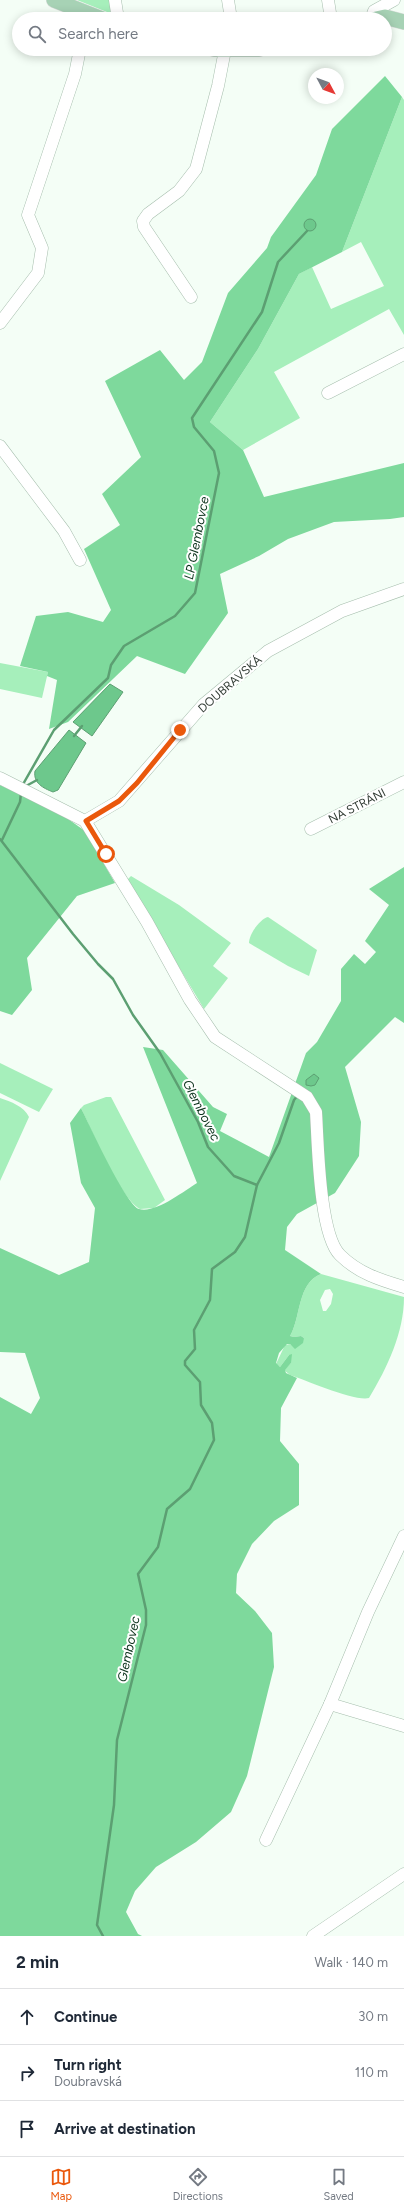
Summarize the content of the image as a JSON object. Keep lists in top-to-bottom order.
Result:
{
  "streets": {
    "street": ["DOUBRAVSKÁ", "NA STRÁNI"]
  },
  "water": ["LP Glembovce", "Glembovec"],
  "north": "bottom right",
  "page": {
    "search": "Search here",
    "heading": ["2 min", "Walk · 140 m"],
    "list": [
      ["Continue", "30 m"],
      ["Turn right", "Doubravská", "110 m"],
      "Arrive at destination"
    ],
    "nav": ["Map", "Directions", "Saved"]
  }
}
